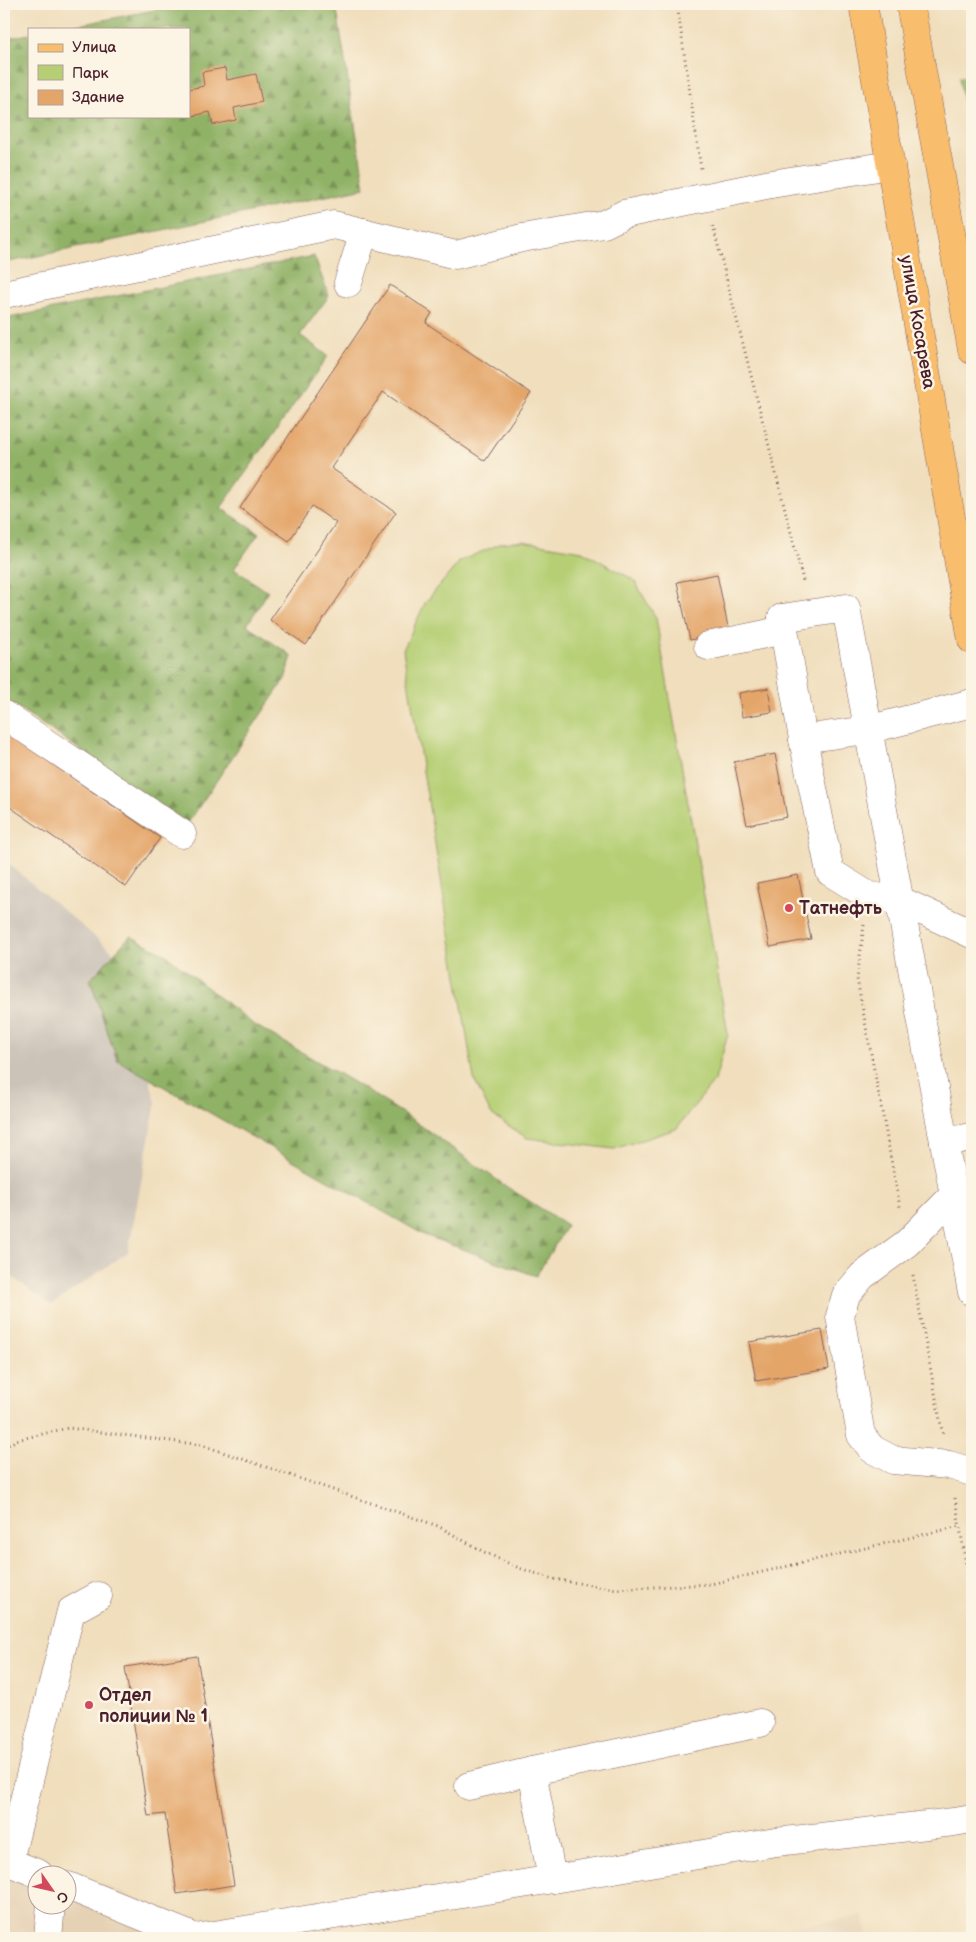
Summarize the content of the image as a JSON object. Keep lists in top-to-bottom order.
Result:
{
  "streets": {
    "main road": ["улица Косарева"]
  },
  "places": ["Татнефть", "Отдел полиции № 1"],
  "legend": ["Улица", "Парк", "Здание"],
  "north": "bottom right"
}
